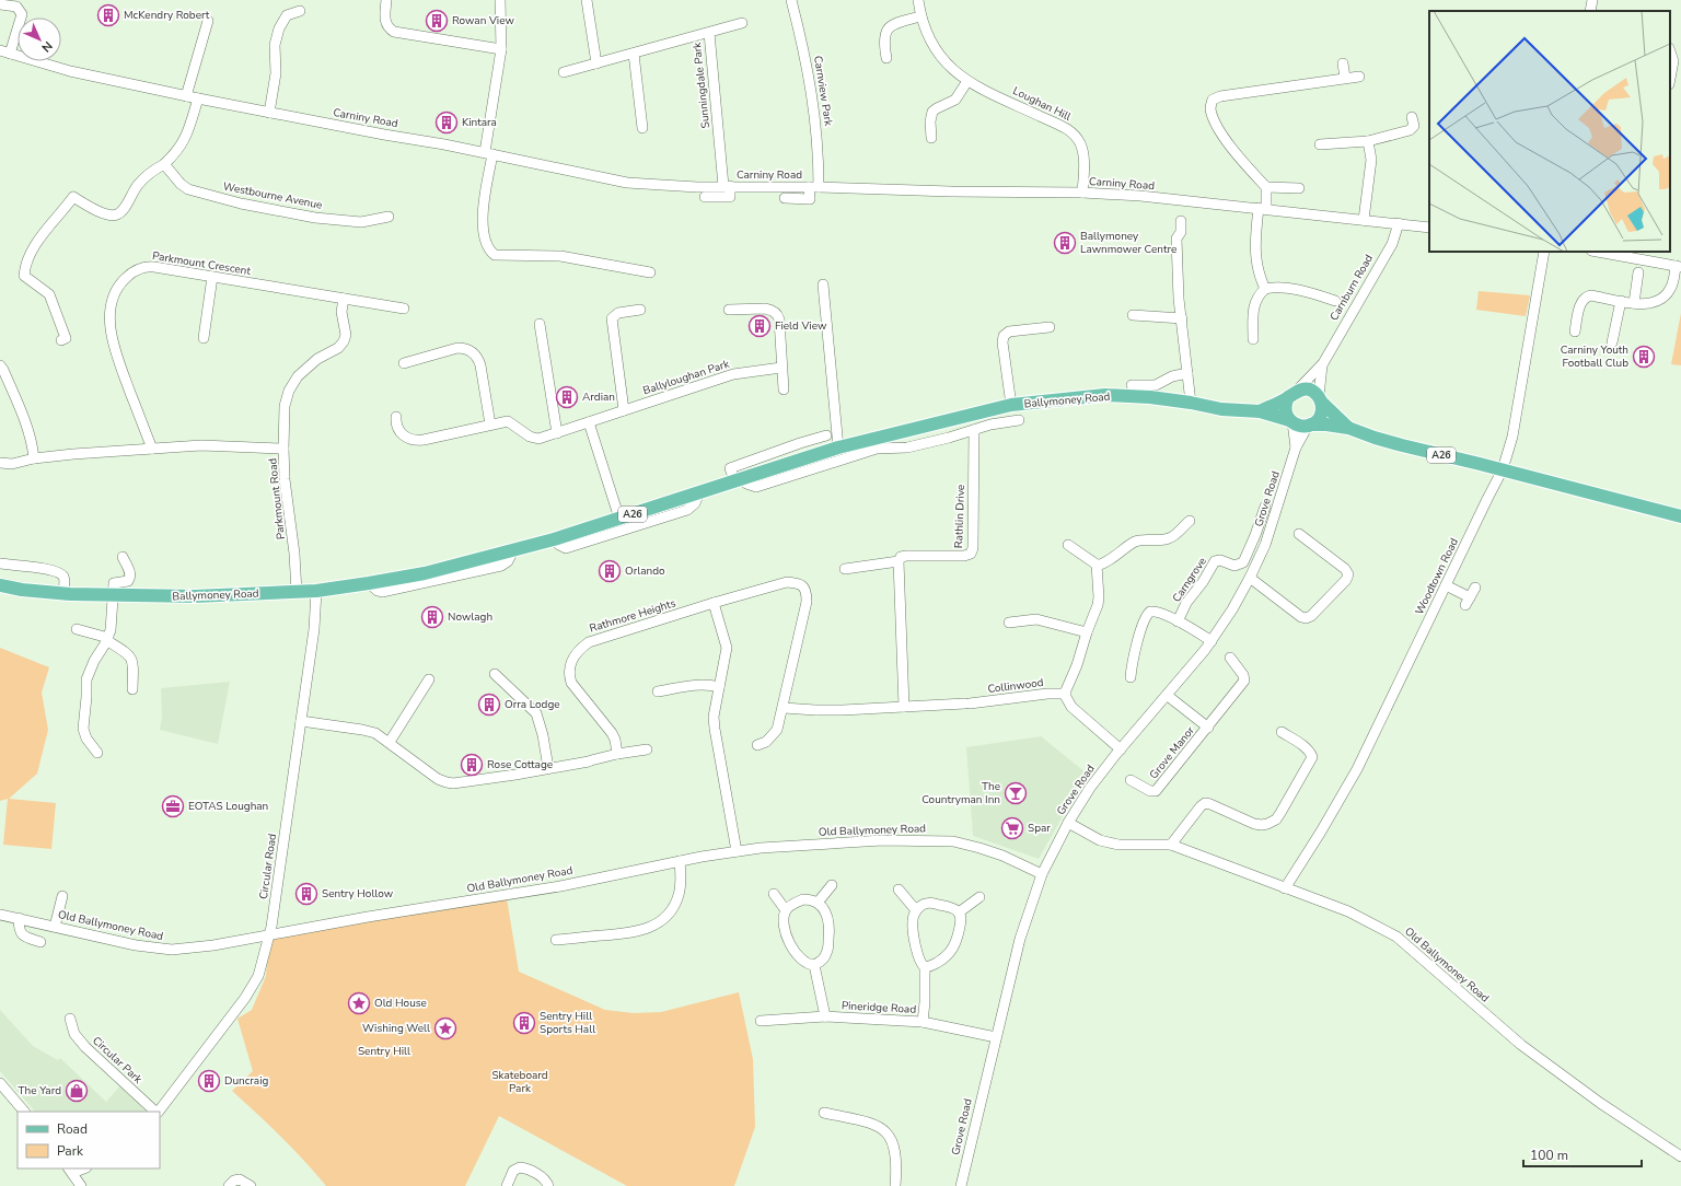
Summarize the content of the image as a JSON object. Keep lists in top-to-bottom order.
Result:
{
  "streets": {
    "main road": ["Ballymoney Road", "A26"],
    "street": [
      "Sunningdale Park",
      "Carnview Park",
      "Loughan Hill",
      "Carniny Road",
      "Westbourne Avenue",
      "Parkmount Crescent",
      "Carnburn Road",
      "Ballyloughan Park",
      "Parkmount Road",
      "Grove Road",
      "Rathlin Drive",
      "Woodtown Road",
      "Carngrove",
      "Rathmore Heights",
      "Collinwood",
      "Grove Manor",
      "Old Ballymoney Road",
      "Circular Road",
      "Pineridge Road",
      "Circular Park"
    ]
  },
  "crossings": [
    ["Sunningdale Park", "Carniny Road"],
    ["Carnview Park", "Carniny Road"],
    ["Loughan Hill", "Carniny Road"],
    ["Carniny Road", "Carnburn Road"],
    ["Parkmount Crescent", "Parkmount Road"],
    ["Carnburn Road", "Ballymoney Road"],
    ["Carnburn Road", "A26"],
    ["Carnburn Road", "Grove Road"],
    ["Ballymoney Road", "A26"],
    ["Ballymoney Road", "Parkmount Road"],
    ["Ballymoney Road", "Grove Road"],
    ["Ballymoney Road", "Rathlin Drive"],
    ["Ballymoney Road", "Circular Road"],
    ["A26", "Grove Road"],
    ["A26", "Woodtown Road"],
    ["Grove Road", "Grove Manor"],
    ["Grove Road", "Old Ballymoney Road"],
    ["Grove Road", "Pineridge Road"],
    ["Woodtown Road", "Old Ballymoney Road"],
    ["Old Ballymoney Road", "Circular Road"]
  ],
  "parks": ["Sentry Hill", "Skateboard Park"],
  "places": {
    "building": [
      "McKendry Robert",
      "Rowan View",
      "Kintara",
      "Ballymoney Lawnmower Centre",
      "Field View",
      "Carniny Youth Football Club",
      "Ardian",
      "Orlando",
      "Nowlagh",
      "Orra Lodge",
      "Rose Cottage",
      "Sentry Hollow",
      "Sentry Hill Sports Hall",
      "Duncraig"
    ],
    "bar": ["The Countryman Inn"],
    "office": ["EOTAS Loughan"],
    "supermarket": ["Spar"],
    "place": ["Old House", "Wishing Well"],
    "shop": ["The Yard"]
  },
  "legend": ["Road", "Park"],
  "scale_bar": "100 m",
  "north": "bottom right"
}
